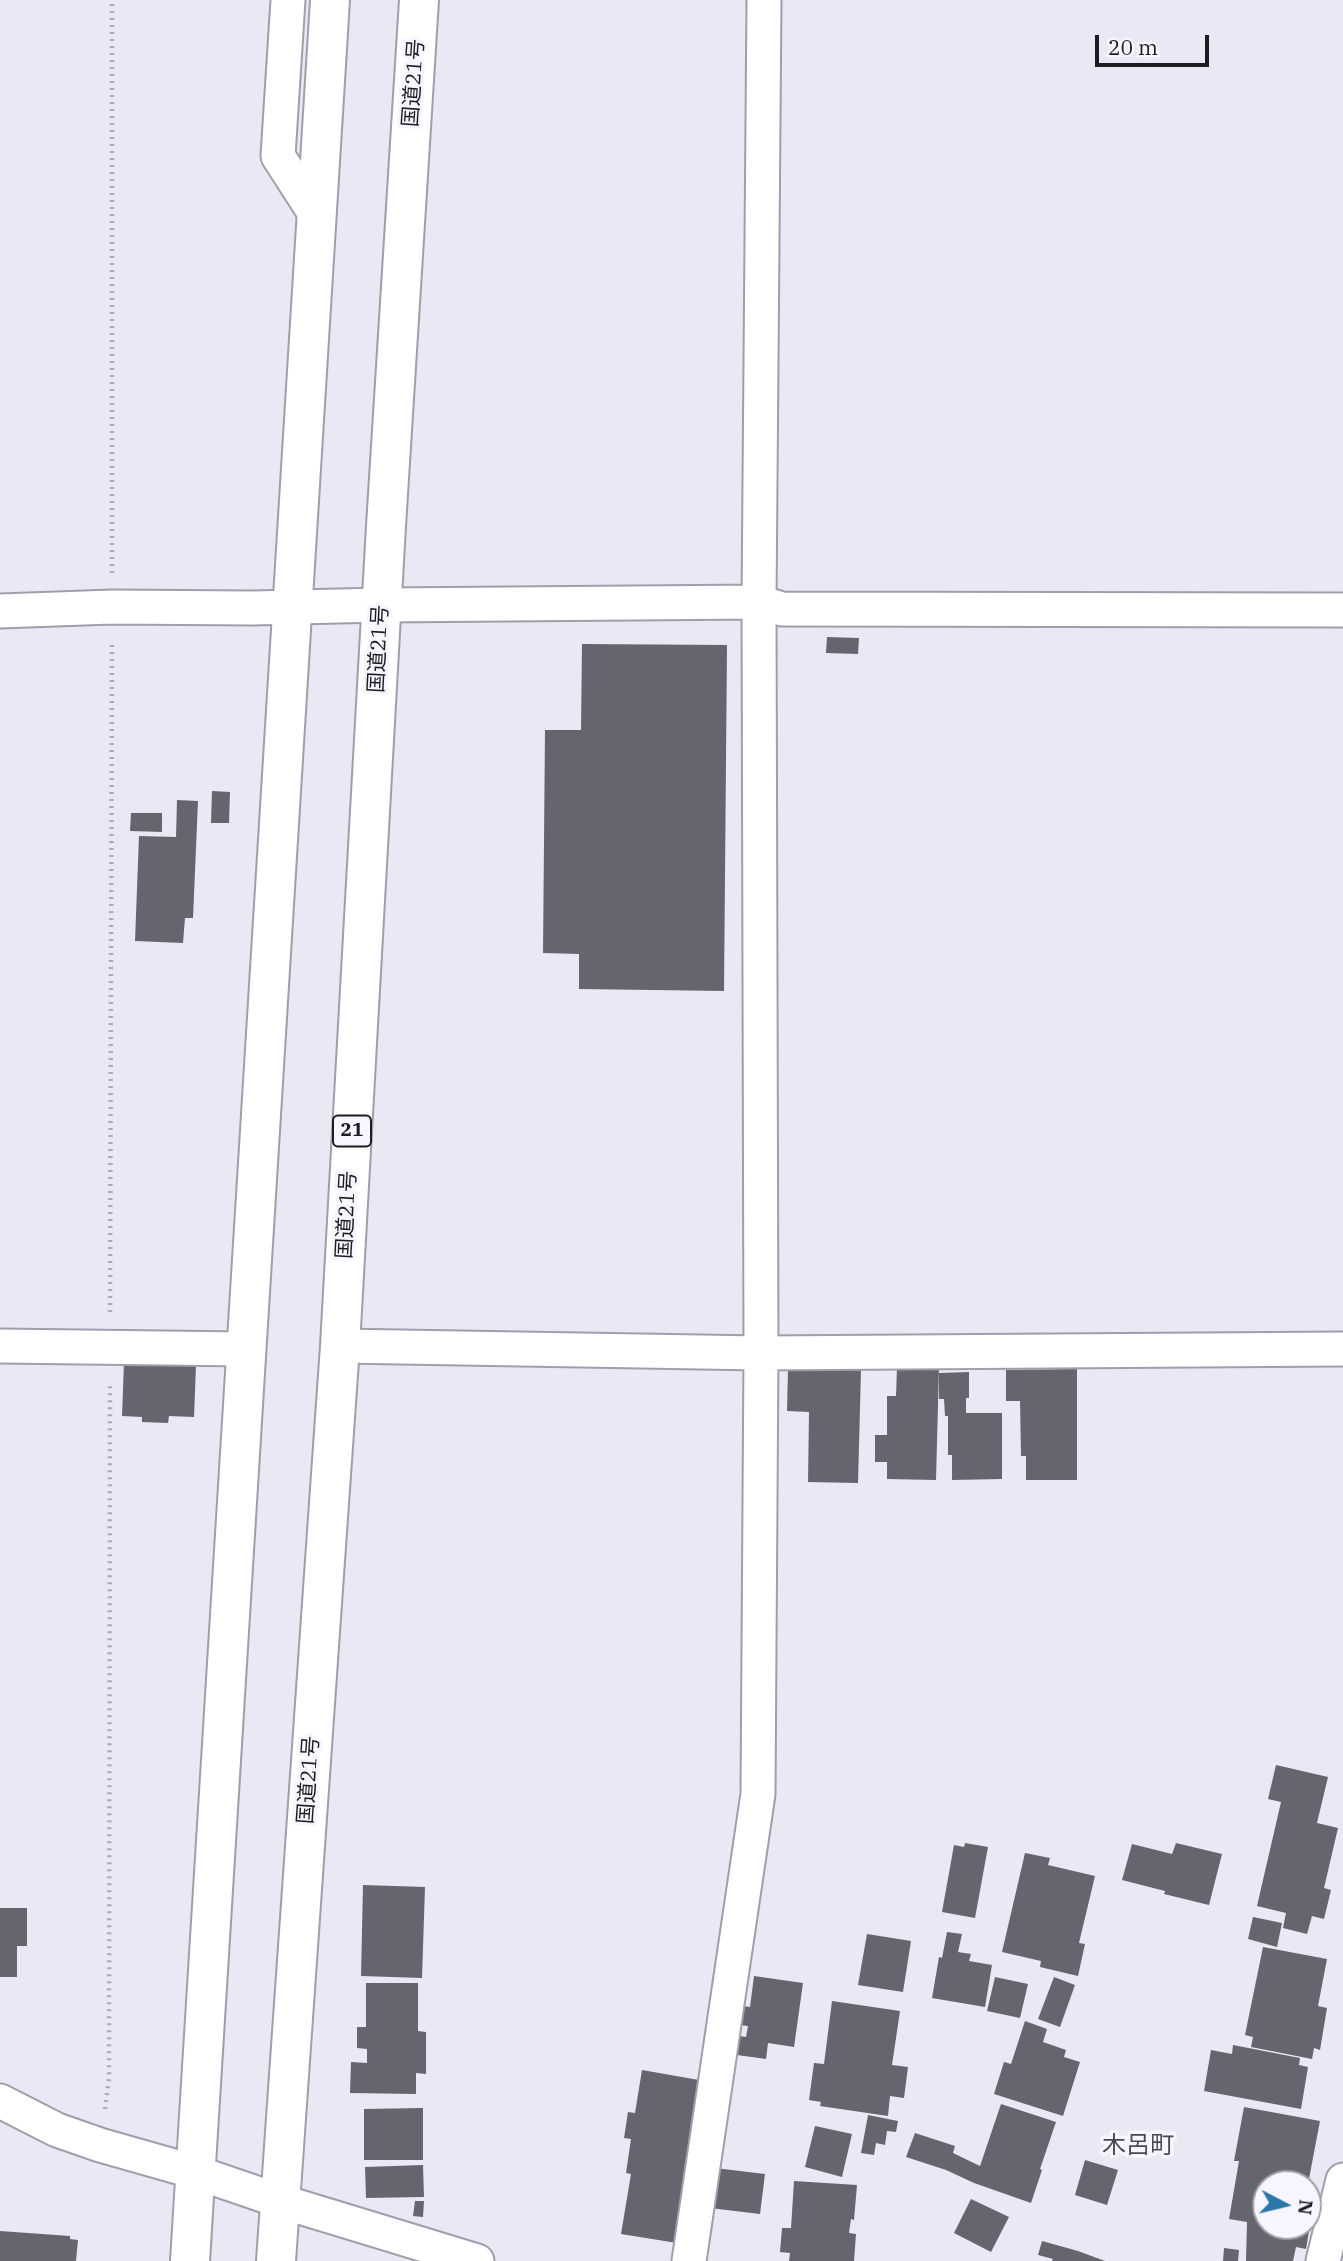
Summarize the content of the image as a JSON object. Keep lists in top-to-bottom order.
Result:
{
  "streets": {
    "highway": ["国道21号", "21"]
  },
  "districts": ["木呂町"],
  "scale_bar": "20 m",
  "north": "right"
}
